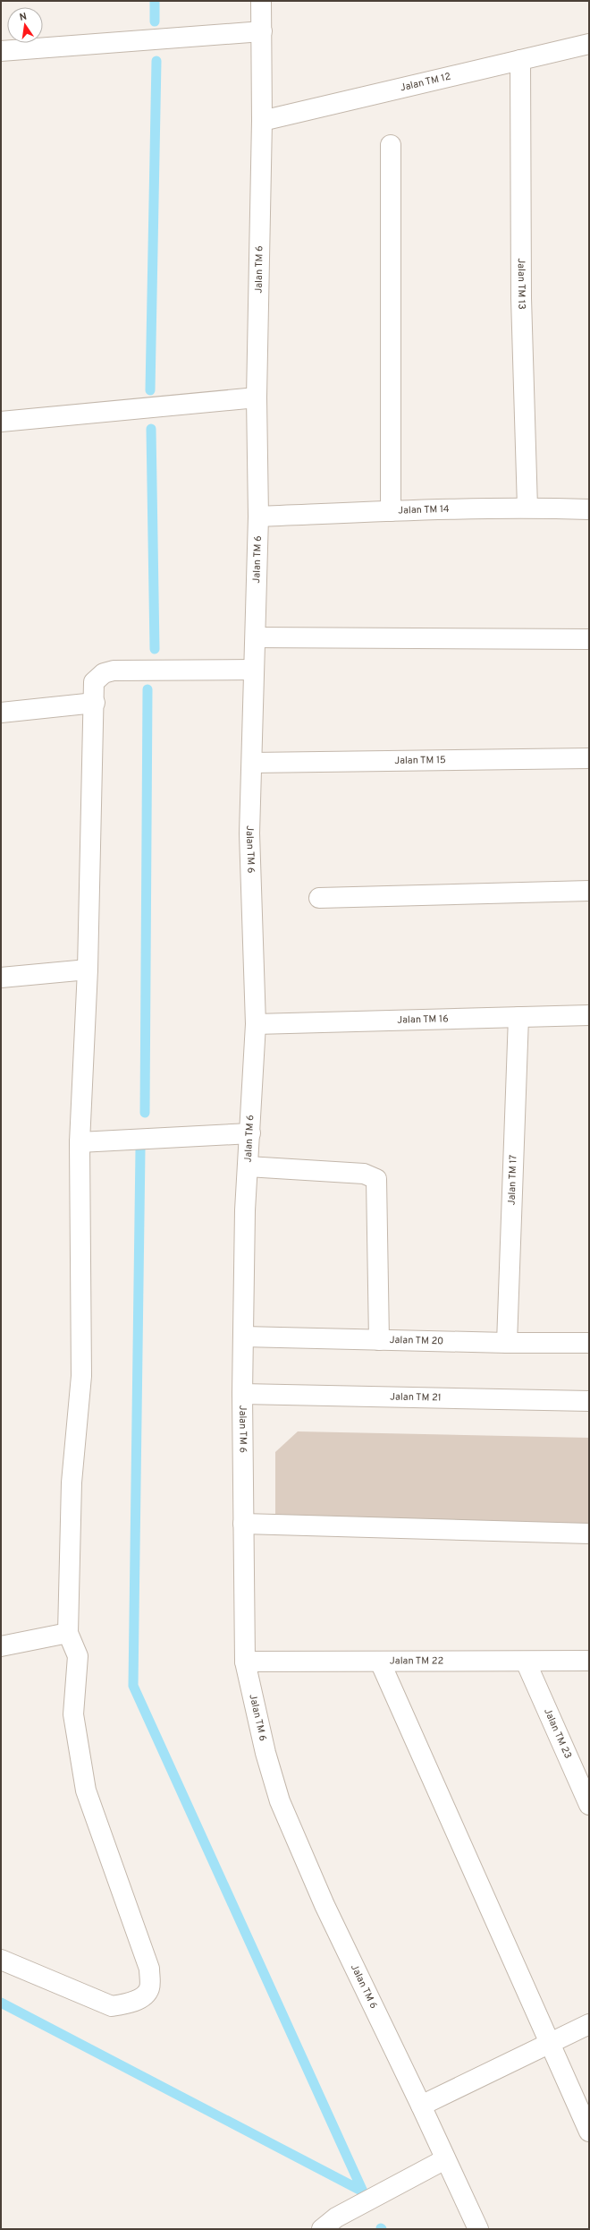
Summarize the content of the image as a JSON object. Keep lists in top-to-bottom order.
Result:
{
  "streets": {
    "street": [
      "Jalan TM 12",
      "Jalan TM 6",
      "Jalan TM 13",
      "Jalan TM 14",
      "Jalan TM 15",
      "Jalan TM 16",
      "Jalan TM 17",
      "Jalan TM 20",
      "Jalan TM 21",
      "Jalan TM 22",
      "Jalan TM 23"
    ]
  },
  "crossings": [
    ["Jalan TM 12", "Jalan TM 6"],
    ["Jalan TM 12", "Jalan TM 13"],
    ["Jalan TM 6", "Jalan TM 14"],
    ["Jalan TM 6", "Jalan TM 15"],
    ["Jalan TM 6", "Jalan TM 16"],
    ["Jalan TM 6", "Jalan TM 20"],
    ["Jalan TM 6", "Jalan TM 21"],
    ["Jalan TM 6", "Jalan TM 22"],
    ["Jalan TM 13", "Jalan TM 14"],
    ["Jalan TM 16", "Jalan TM 17"],
    ["Jalan TM 17", "Jalan TM 20"],
    ["Jalan TM 22", "Jalan TM 23"]
  ],
  "north": "top"
}
